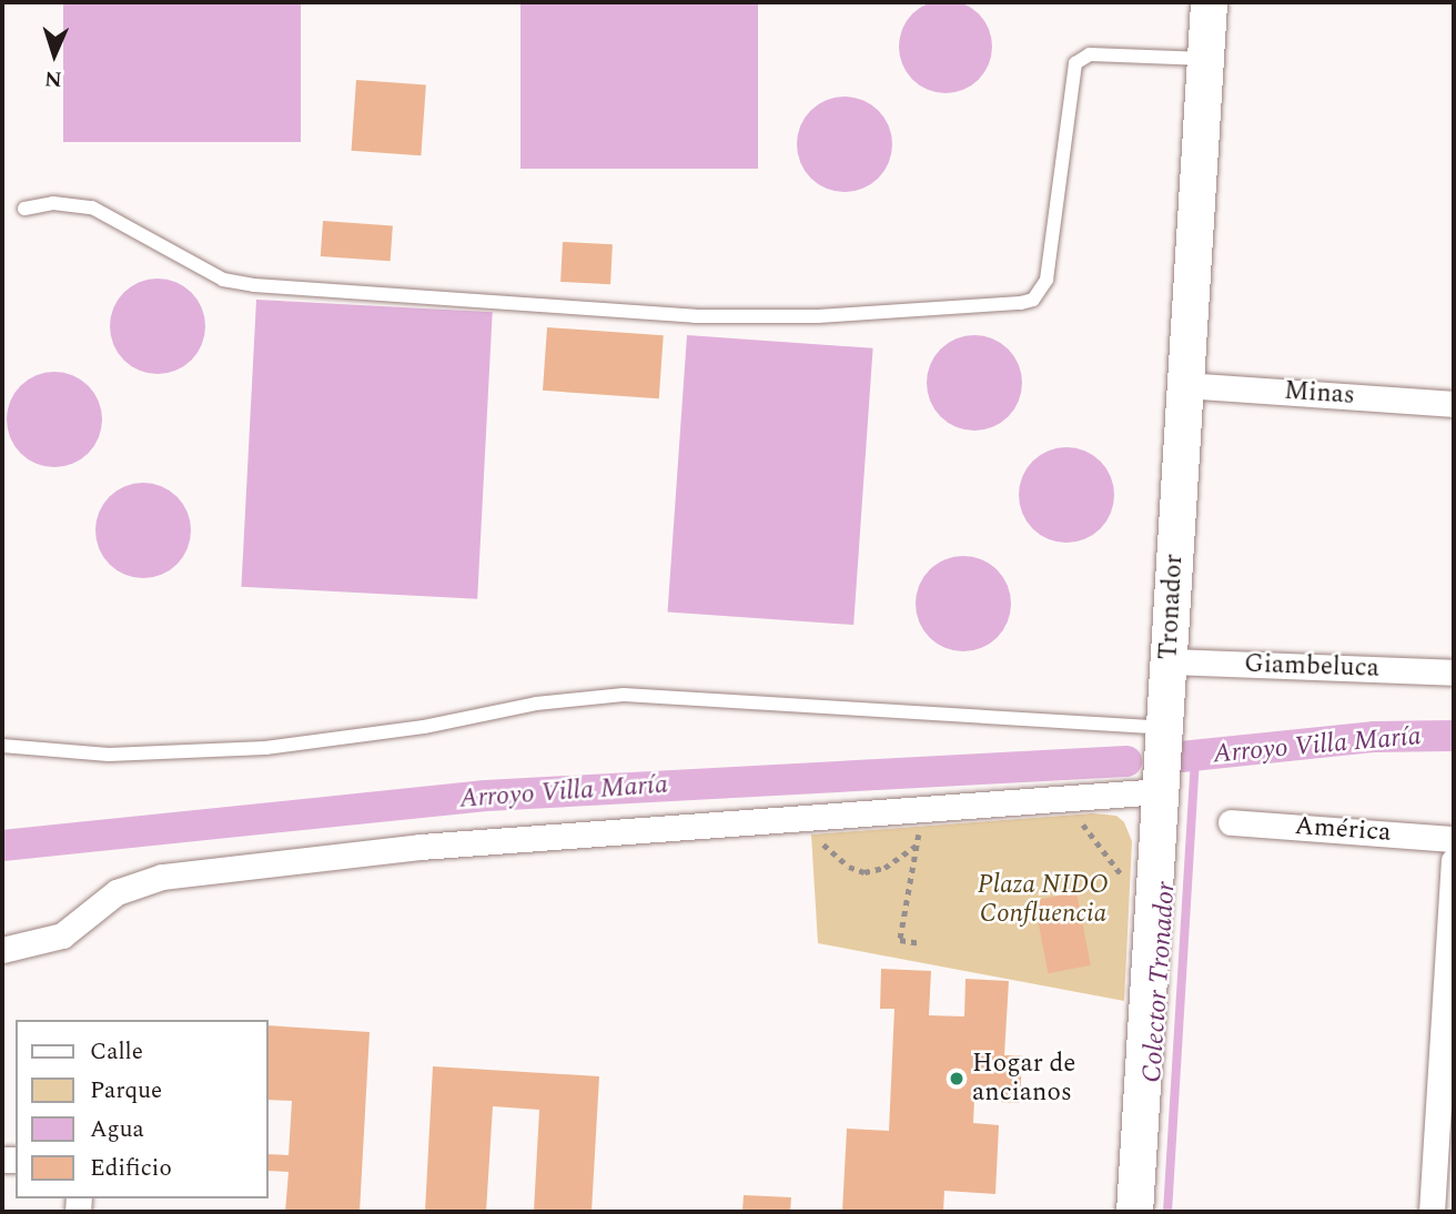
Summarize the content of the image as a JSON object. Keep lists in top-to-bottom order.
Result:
{
  "streets": {
    "main road": ["Tronador"],
    "street": ["Minas", "Giambeluca", "América"]
  },
  "crossings": [
    ["Minas", "Tronador"],
    ["Tronador", "Giambeluca"]
  ],
  "water": ["Arroyo Villa María", "Colector Tronador"],
  "parks": ["Plaza NIDO Confluencia"],
  "places": ["Hogar de ancianos"],
  "legend": [
    "Calle",
    "Parque",
    "Agua",
    "Edificio"
  ],
  "north": "bottom"
}
